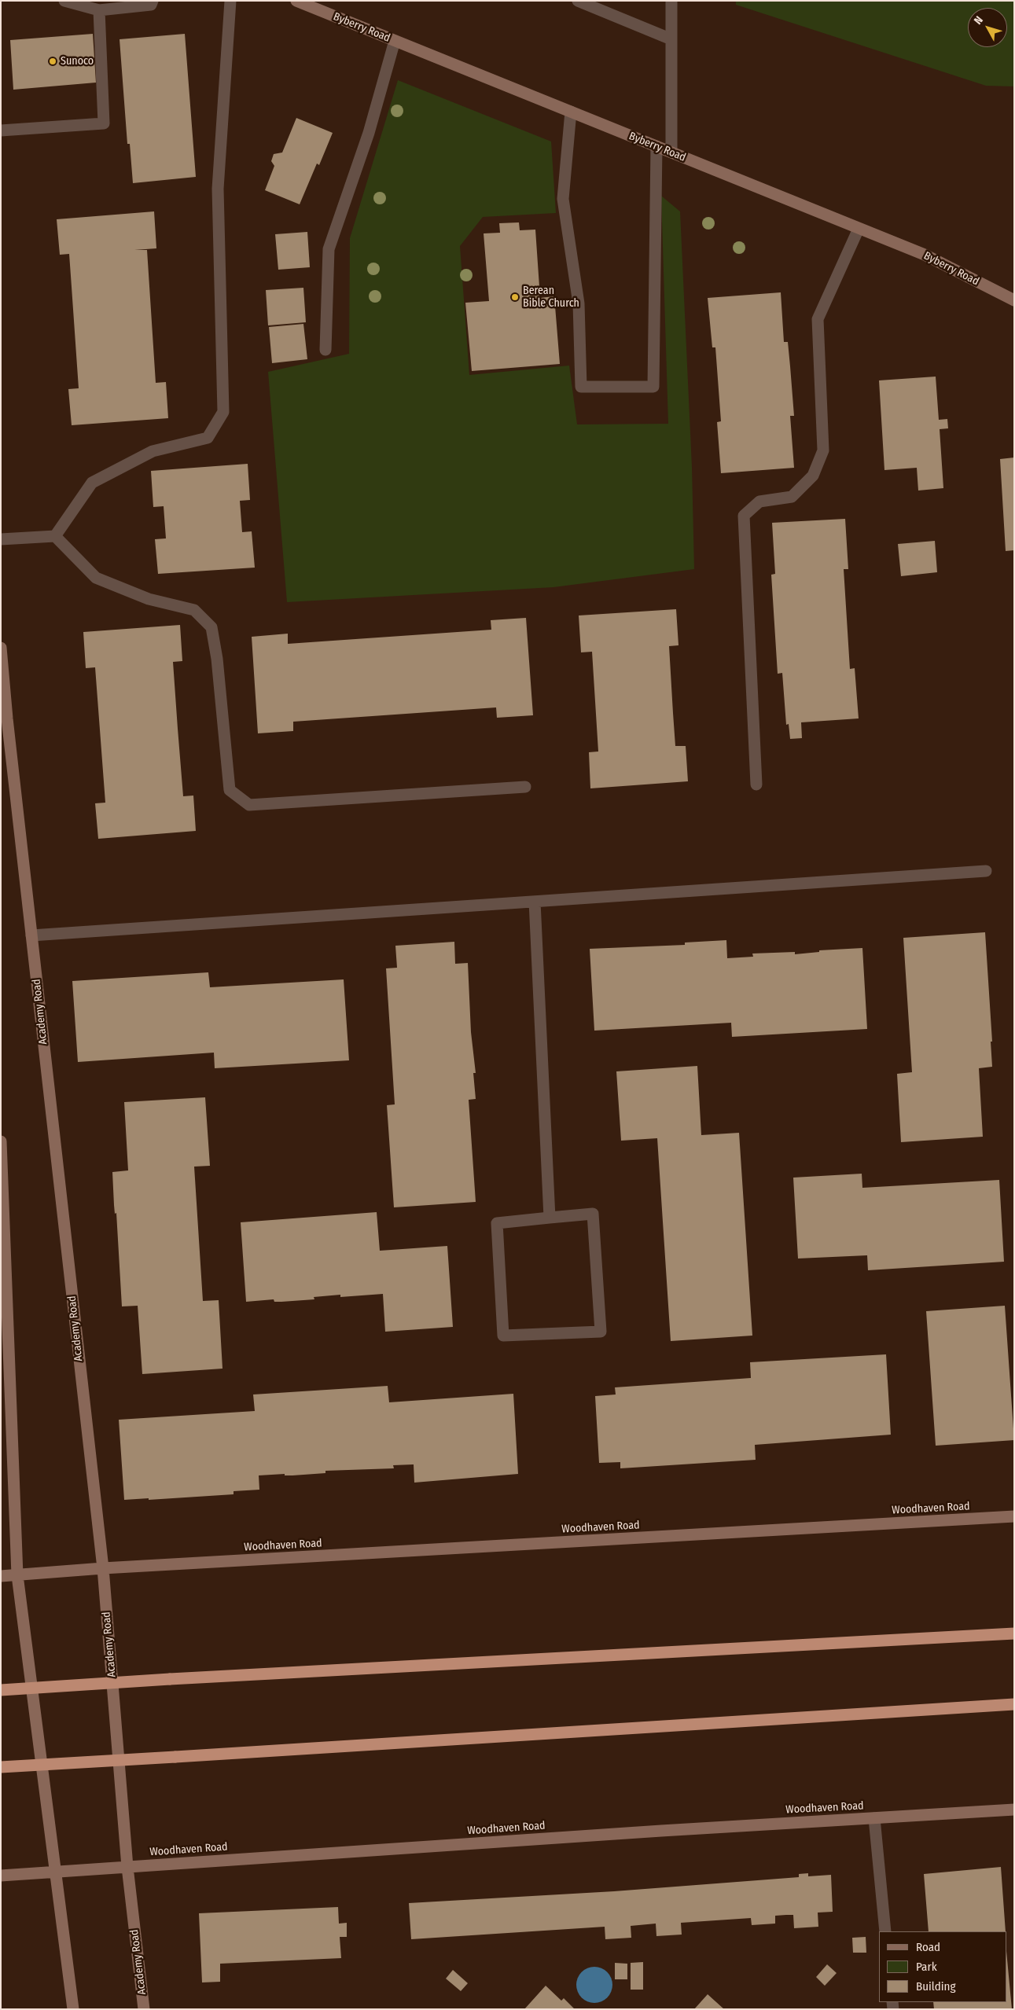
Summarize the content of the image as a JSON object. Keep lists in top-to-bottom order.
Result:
{
  "streets": {
    "main road": ["Byberry Road", "Academy Road", "Woodhaven Road"]
  },
  "crossings": [
    ["Academy Road", "Woodhaven Road"]
  ],
  "places": ["Sunoco", "Berean Bible Church"],
  "legend": ["Road", "Park", "Building"],
  "north": "top left"
}
